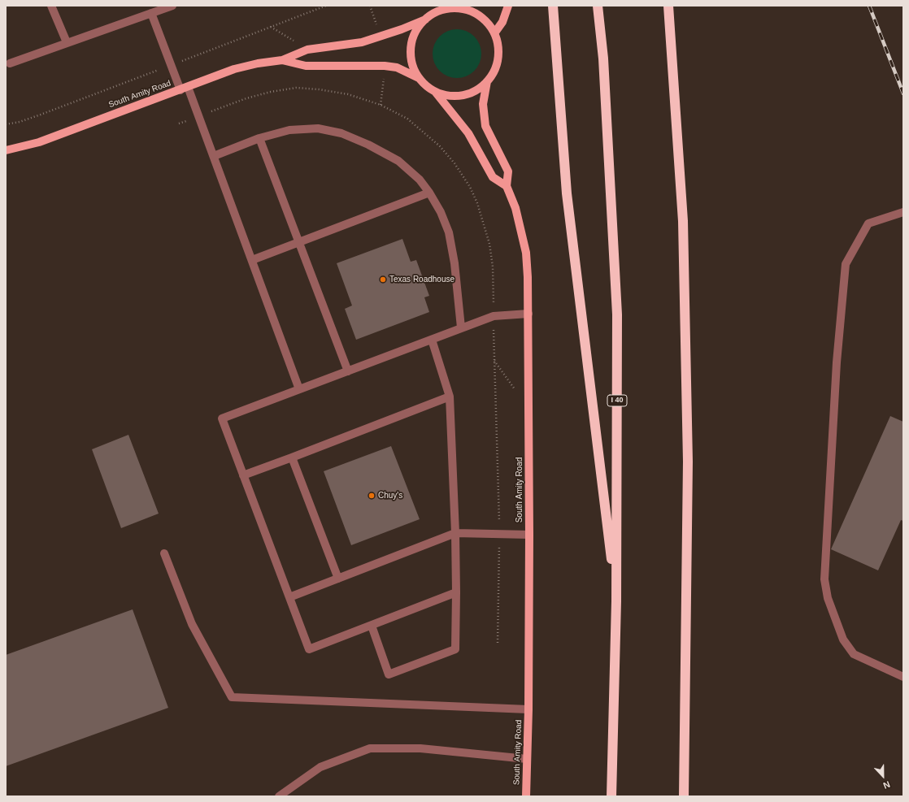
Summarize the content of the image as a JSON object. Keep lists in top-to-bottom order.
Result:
{
  "streets": {
    "highway": ["I 40"],
    "main road": ["South Amity Road"]
  },
  "places": ["Texas Roadhouse", "Chuy's"],
  "north": "bottom"
}
